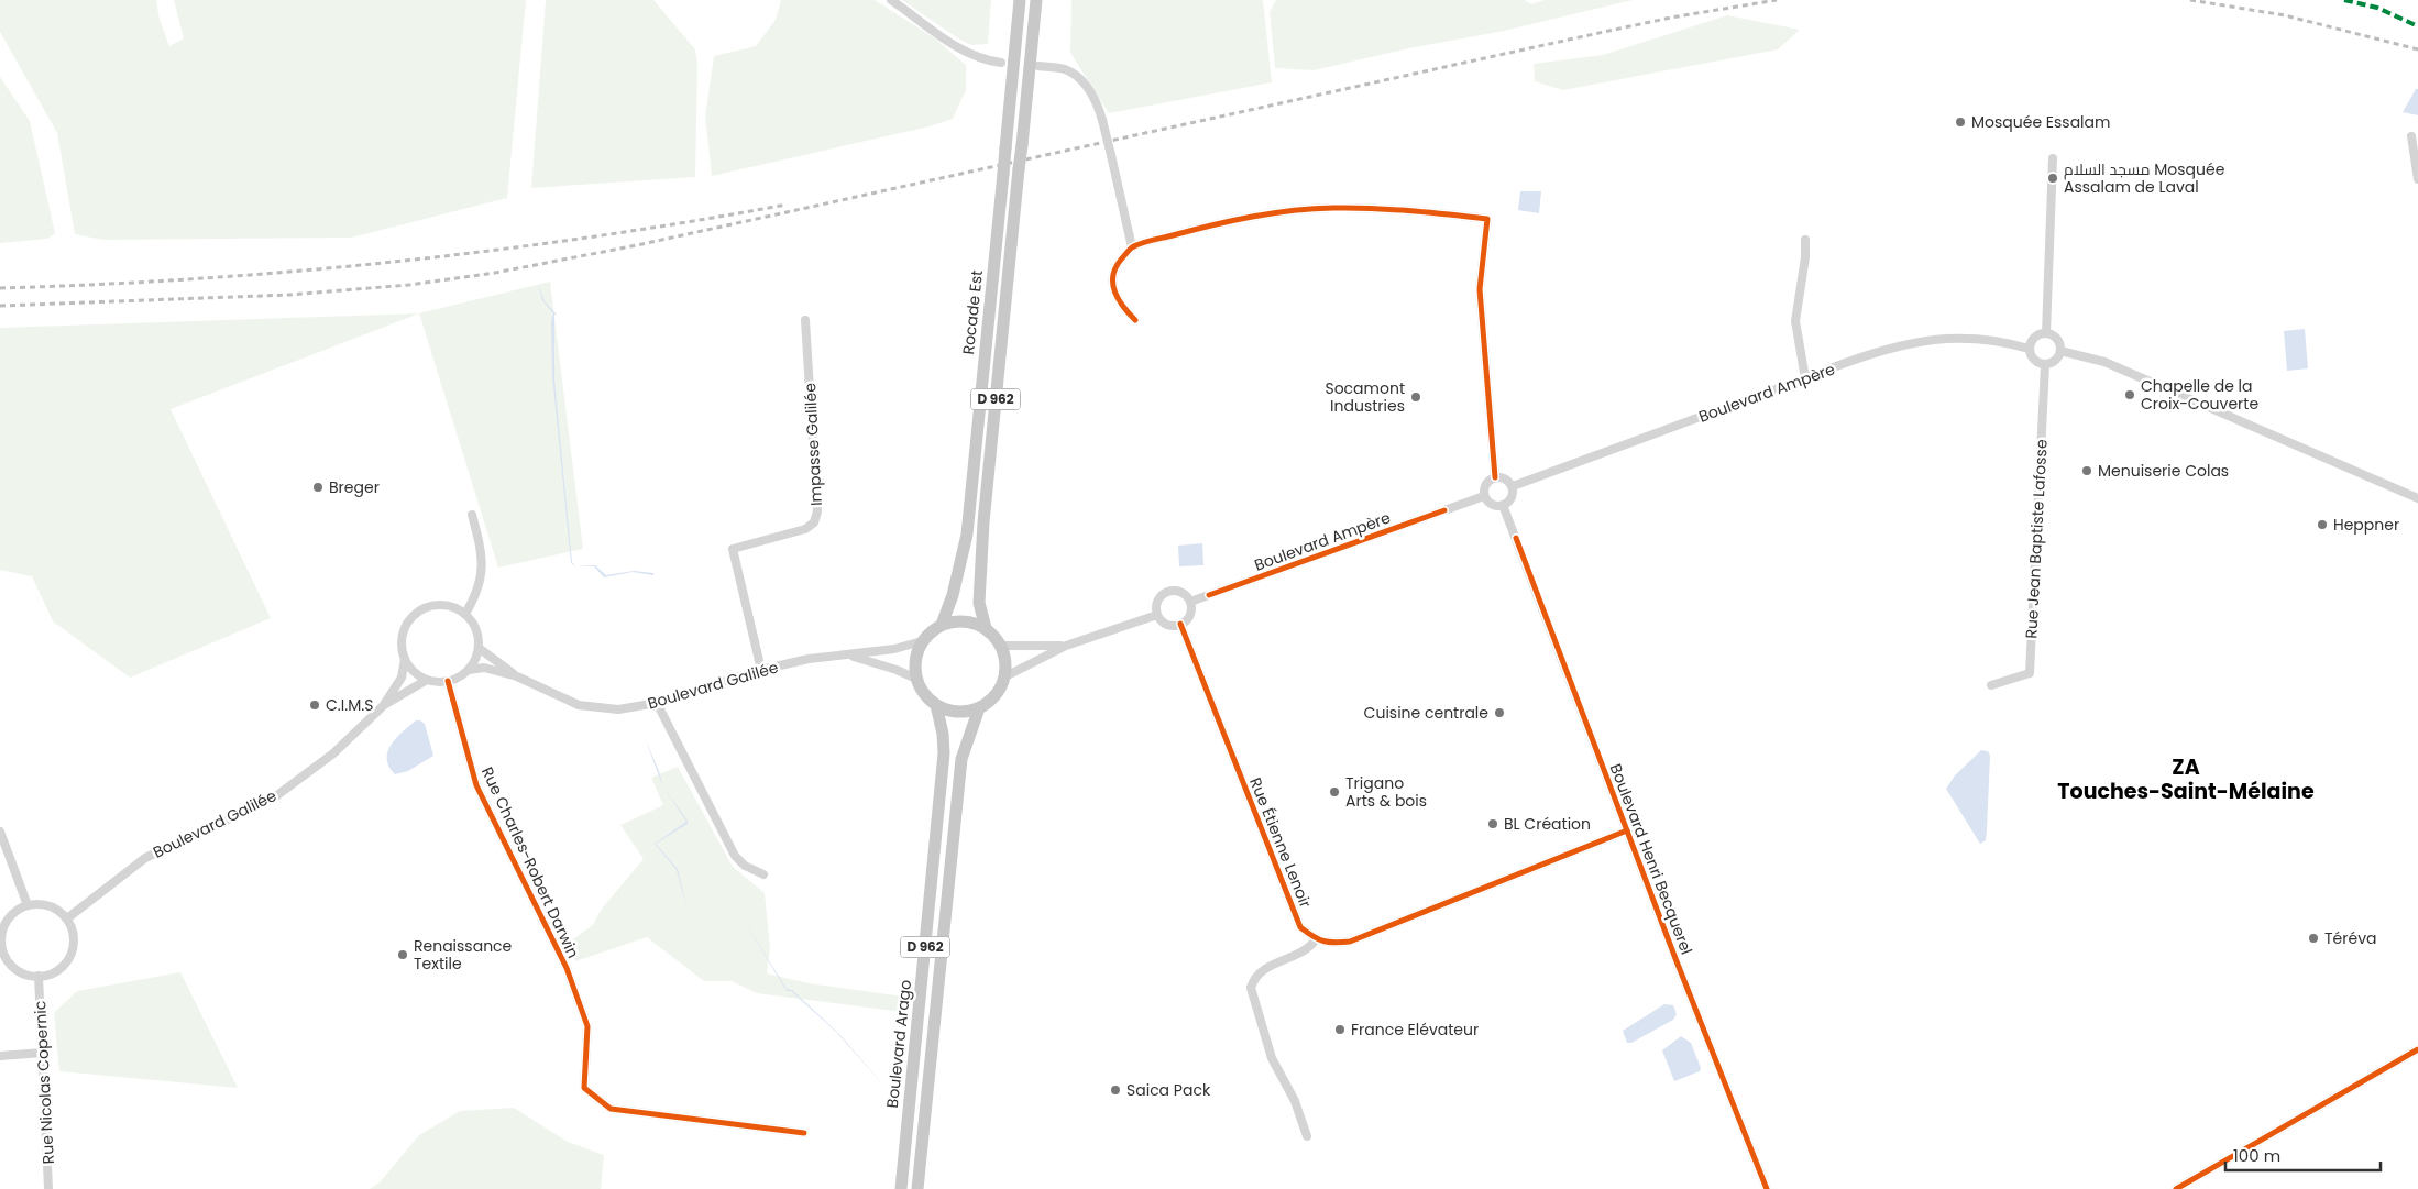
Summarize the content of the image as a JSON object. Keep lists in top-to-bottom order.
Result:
{
  "streets": {
    "main road": ["Rocade Est", "D 962", "Boulevard Arago"],
    "street": [
      "Boulevard Ampère",
      "Impasse Galilée",
      "Rue Jean Baptiste Lafosse",
      "Boulevard Galilée",
      "Rue Étienne Lenoir",
      "Boulevard Henri Becquerel",
      "Rue Charles-Robert Darwin",
      "Rue Nicolas Copernic"
    ]
  },
  "crossings": [
    ["Rocade Est", "D 962"],
    ["Rocade Est", "Boulevard Galilée"],
    ["Rocade Est", "Boulevard Arago"],
    ["Boulevard Ampère", "Rue Jean Baptiste Lafosse"],
    ["Boulevard Ampère", "Rue Étienne Lenoir"],
    ["Boulevard Ampère", "Boulevard Henri Becquerel"],
    ["D 962", "Boulevard Galilée"],
    ["D 962", "Boulevard Arago"],
    ["Impasse Galilée", "Boulevard Galilée"],
    ["Boulevard Galilée", "Rue Charles-Robert Darwin"],
    ["Boulevard Galilée", "Boulevard Arago"],
    ["Boulevard Galilée", "Rue Nicolas Copernic"]
  ],
  "districts": ["ZA Touches-Saint-Mélaine"],
  "places": [
    "Mosquée Essalam",
    "مسجد السلام Mosquée Assalam de Laval",
    "Chapelle de la Croix-Couverte",
    "Socamont Industries",
    "Menuiserie Colas",
    "Breger",
    "Heppner",
    "C.I.M.S",
    "Cuisine centrale",
    "Trigano Arts & bois",
    "BL Création",
    "Téréva",
    "Renaissance Textile",
    "France Elévateur",
    "Saica Pack"
  ],
  "scale_bar": "100 m"
}
